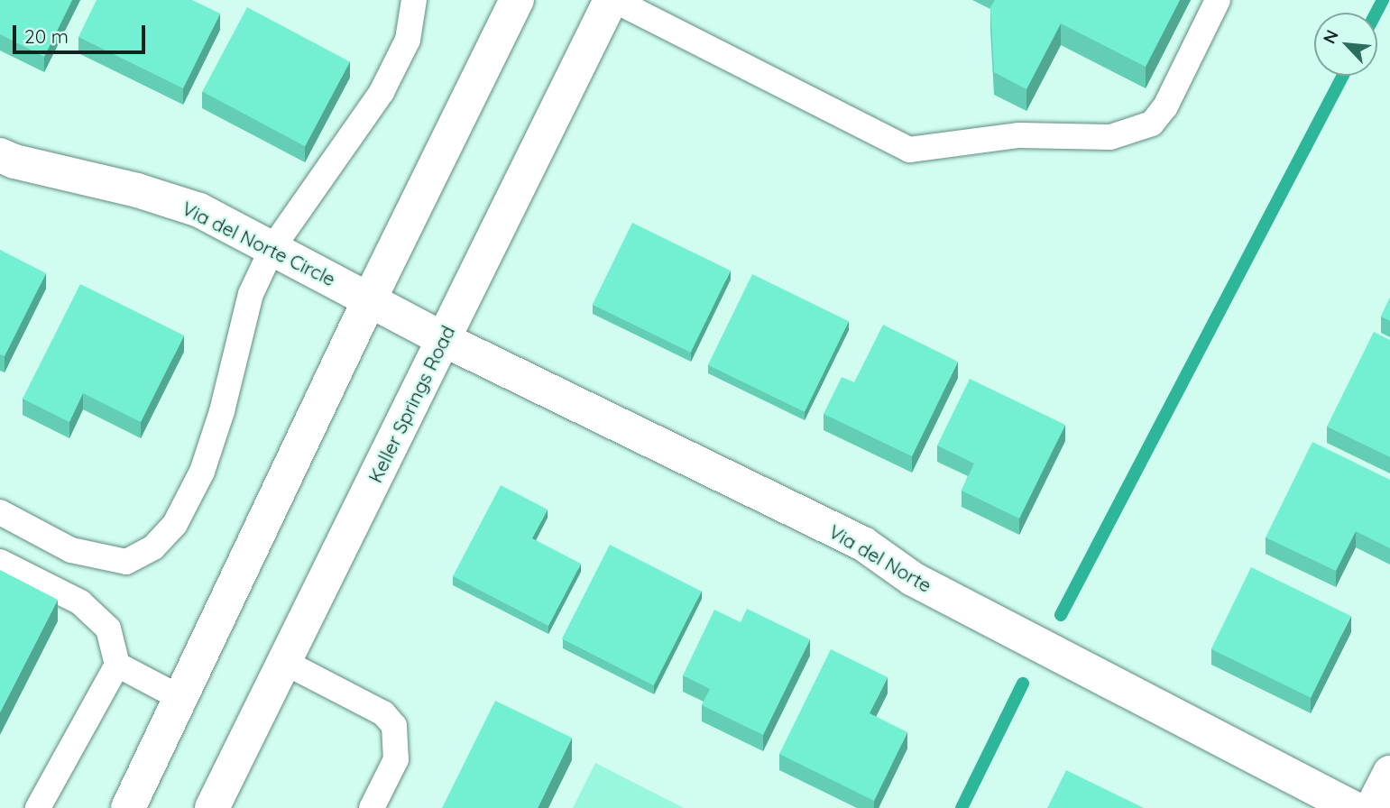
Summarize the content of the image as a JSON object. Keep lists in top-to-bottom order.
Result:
{
  "streets": {
    "main road": ["Via del Norte Circle", "Keller Springs Road", "Via del Norte"]
  },
  "crossings": [
    ["Via del Norte Circle", "Via del Norte"],
    ["Keller Springs Road", "Via del Norte"]
  ],
  "scale_bar": "20 m",
  "north": "top left"
}
